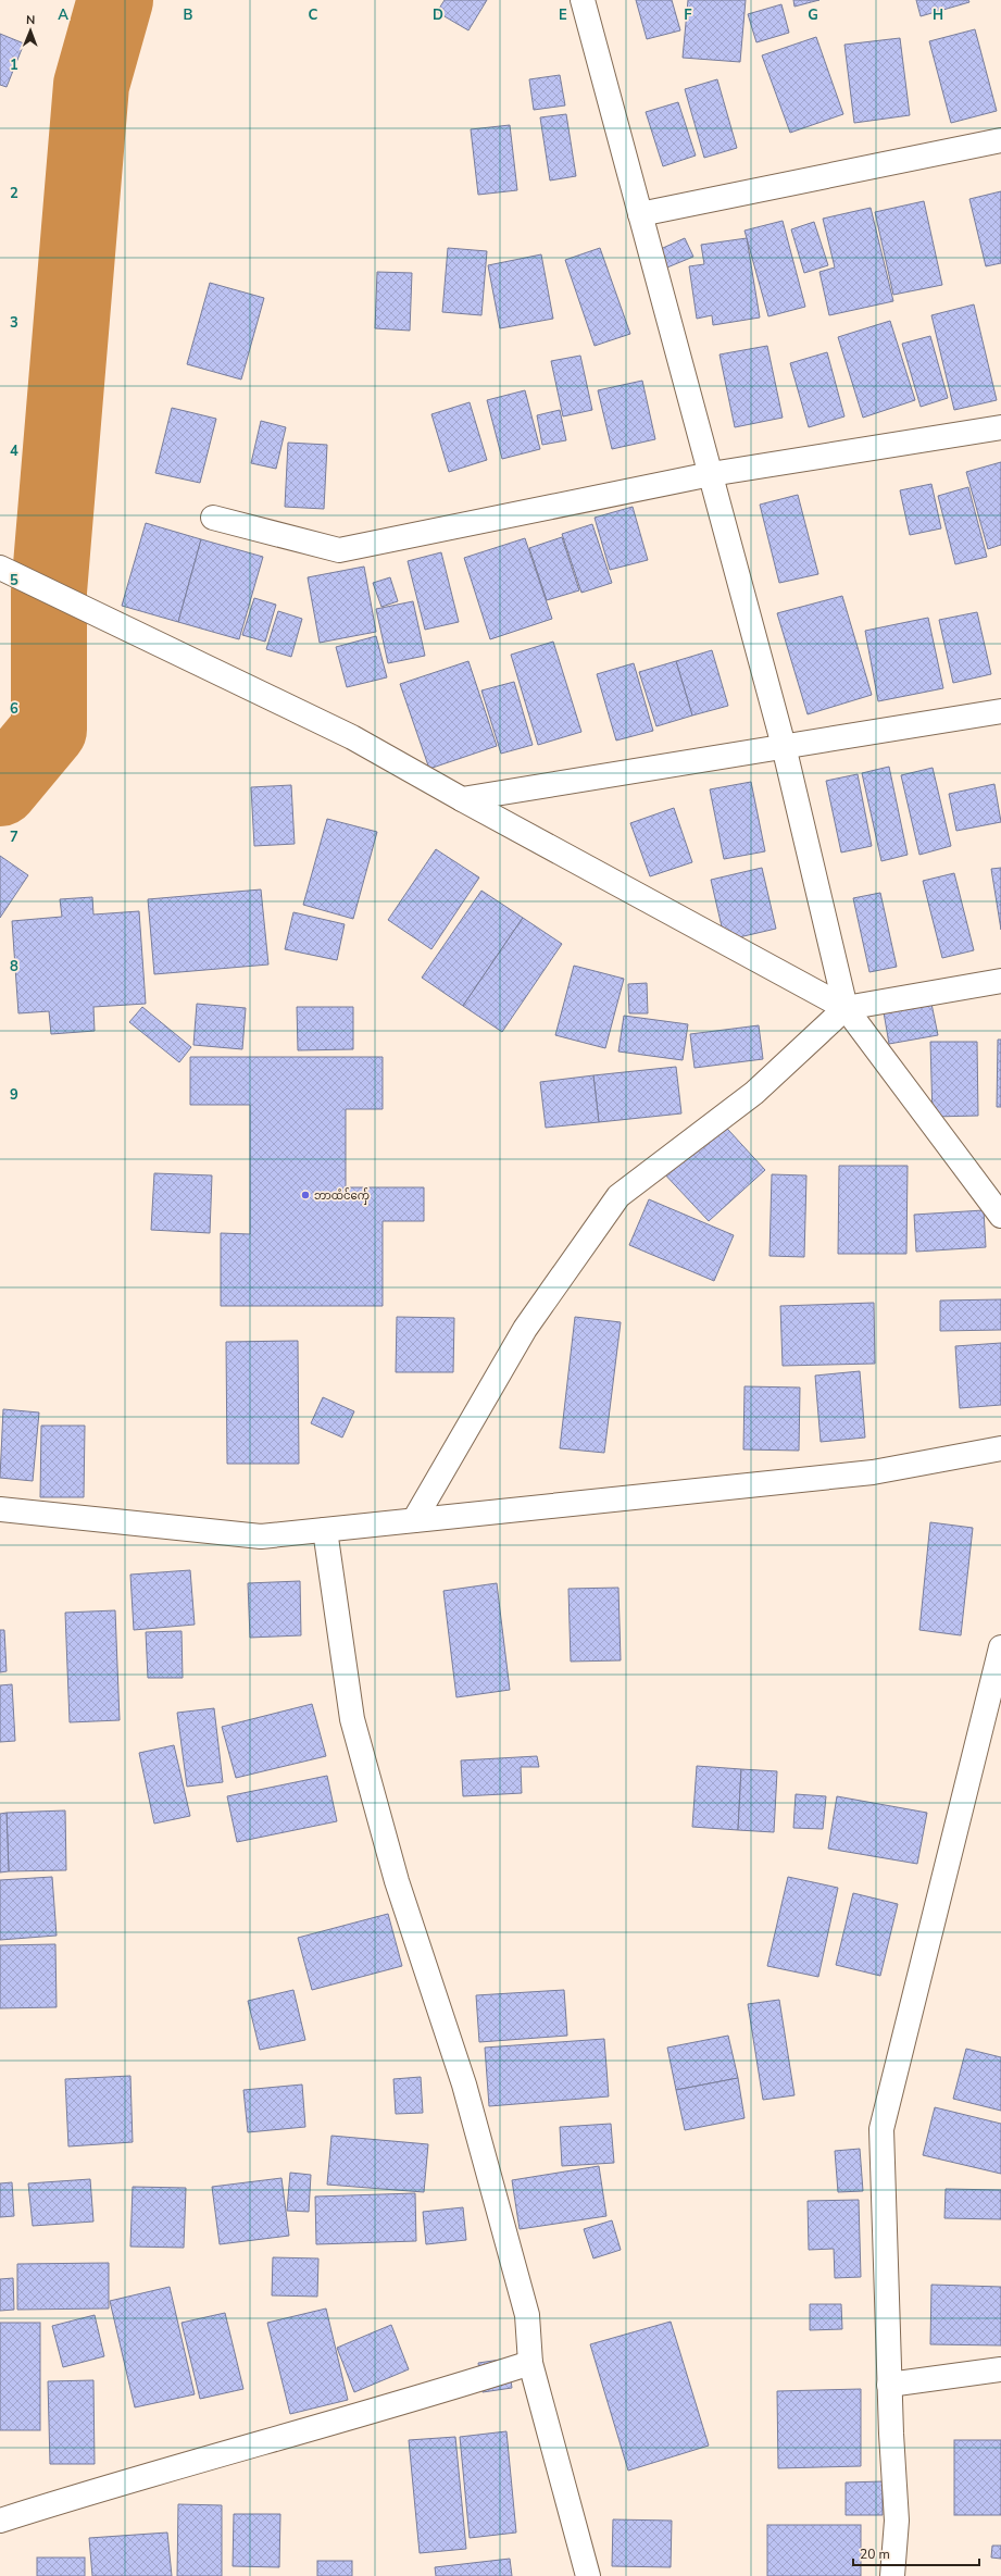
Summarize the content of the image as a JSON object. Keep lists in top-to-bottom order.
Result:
{
  "places": ["ဘာထံင်ကှ်ေ"],
  "scale_bar": "20 m",
  "north": "top",
  "grid": {
    "columns": [
      "A",
      "B",
      "C",
      "D",
      "E",
      "F",
      "G",
      "H"
    ],
    "rows": [
      "1",
      "2",
      "3",
      "4",
      "5",
      "6",
      "7",
      "8",
      "9"
    ]
  }
}
